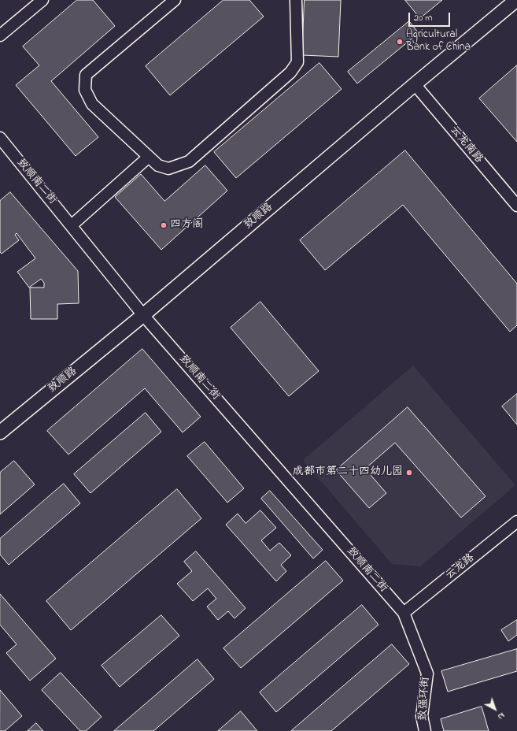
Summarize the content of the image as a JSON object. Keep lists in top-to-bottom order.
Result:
{
  "streets": {
    "street": [
      "云龙南路",
      "致顺南二街",
      "致顺路",
      "云龙路",
      "致强环街"
    ]
  },
  "crossings": [
    ["云龙南路", "致顺路"],
    ["致顺南二街", "致顺路"],
    ["致顺南二街", "云龙路"],
    ["致顺南二街", "致强环街"],
    ["云龙路", "致强环街"]
  ],
  "places": ["Agricultural Bank of China", "四方阁", "成都市第二十四幼儿园"],
  "scale_bar": "20 m",
  "north": "bottom right"
}
